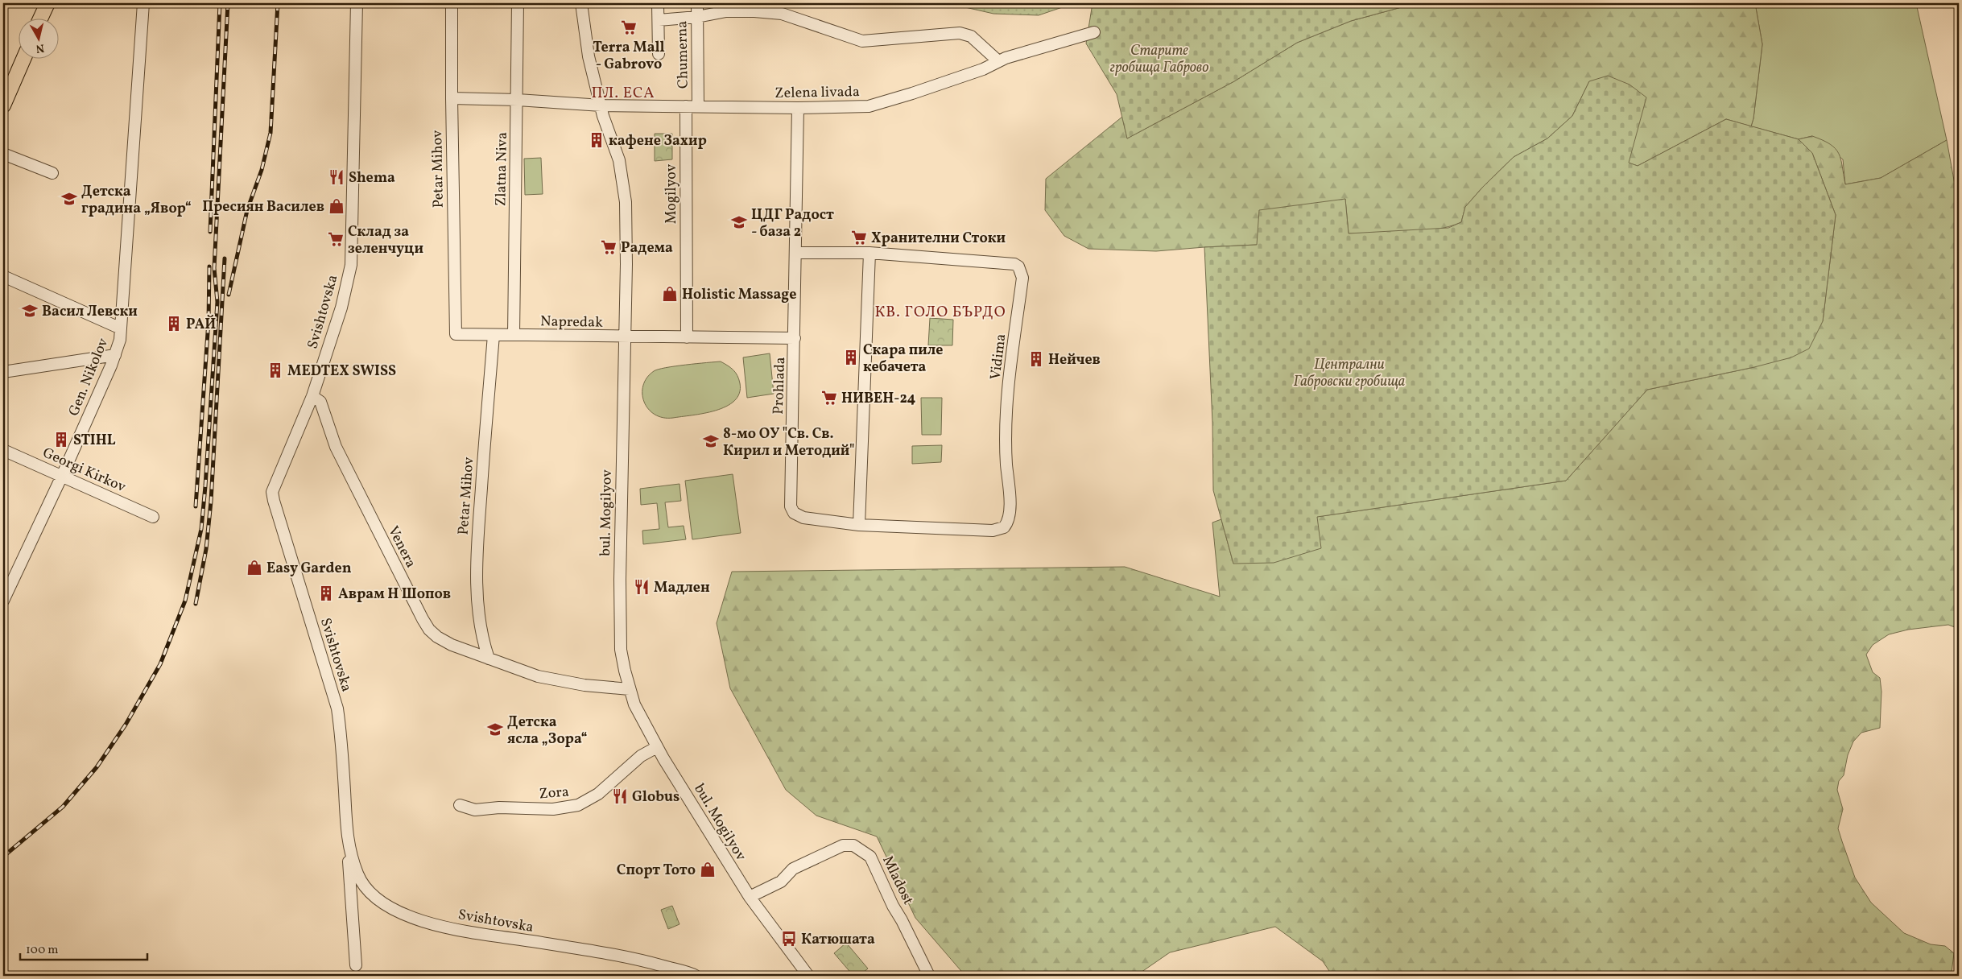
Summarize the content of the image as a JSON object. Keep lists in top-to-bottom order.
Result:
{
  "streets": {
    "street": [
      "Chumerna",
      "Zelena livada",
      "Petar Mihov",
      "Zlatna Niva",
      "Mogilyov",
      "Svishtovska",
      "Napredak",
      "Vidima",
      "Gen. Nikolov",
      "Prohlada",
      "Georgi Kirkov",
      "bul. Mogilyov",
      "Venera",
      "Zora",
      "Mladost"
    ]
  },
  "crossings": [
    ["Chumerna", "Zelena livada"],
    ["Zelena livada", "Petar Mihov"],
    ["Zelena livada", "Zlatna Niva"],
    ["Zelena livada", "Mogilyov"],
    ["Zelena livada", "Prohlada"],
    ["Zelena livada", "bul. Mogilyov"],
    ["Petar Mihov", "Napredak"],
    ["Petar Mihov", "Venera"],
    ["Zlatna Niva", "Napredak"],
    ["Mogilyov", "Napredak"],
    ["Svishtovska", "Venera"],
    ["Napredak", "Prohlada"],
    ["Napredak", "bul. Mogilyov"],
    ["Vidima", "Prohlada"],
    ["Gen. Nikolov", "Georgi Kirkov"],
    ["bul. Mogilyov", "Venera"],
    ["bul. Mogilyov", "Zora"],
    ["bul. Mogilyov", "Mladost"]
  ],
  "districts": ["ПЛ. ЕСА", "КВ. ГОЛО БЪРДО"],
  "parks": ["Старите гробища Габрово", "Централни Габровски гробища"],
  "places": {
    "supermarket": [
      "Terra Mall - Gabrovo",
      "Хранителни Стоки",
      "Склад за зеленчуци",
      "Радема",
      "НИВЕН-24"
    ],
    "building": [
      "кафене Захир",
      "РАЙ",
      "Скара пиле кебачета",
      "Нейчев",
      "MEDTEX SWISS",
      "STIHL",
      "Аврам Н Шопов"
    ],
    "restaurant": ["Shema", "Мадлен", "Globus"],
    "school or university": [
      "Детска градина „Явор“",
      "ЦДГ Радост - база 2",
      "Васил Левски",
      "8-мо ОУ \"Св. Св. Кирил и Методий\"",
      "Детска ясла „Зора“"
    ],
    "shop": [
      "Пресиян Василев",
      "Holistic Massage",
      "Easy Garden",
      "Спорт Тото"
    ],
    "bus stop": ["Катюшата"]
  },
  "scale_bar": "100 m",
  "north": "bottom"
}
